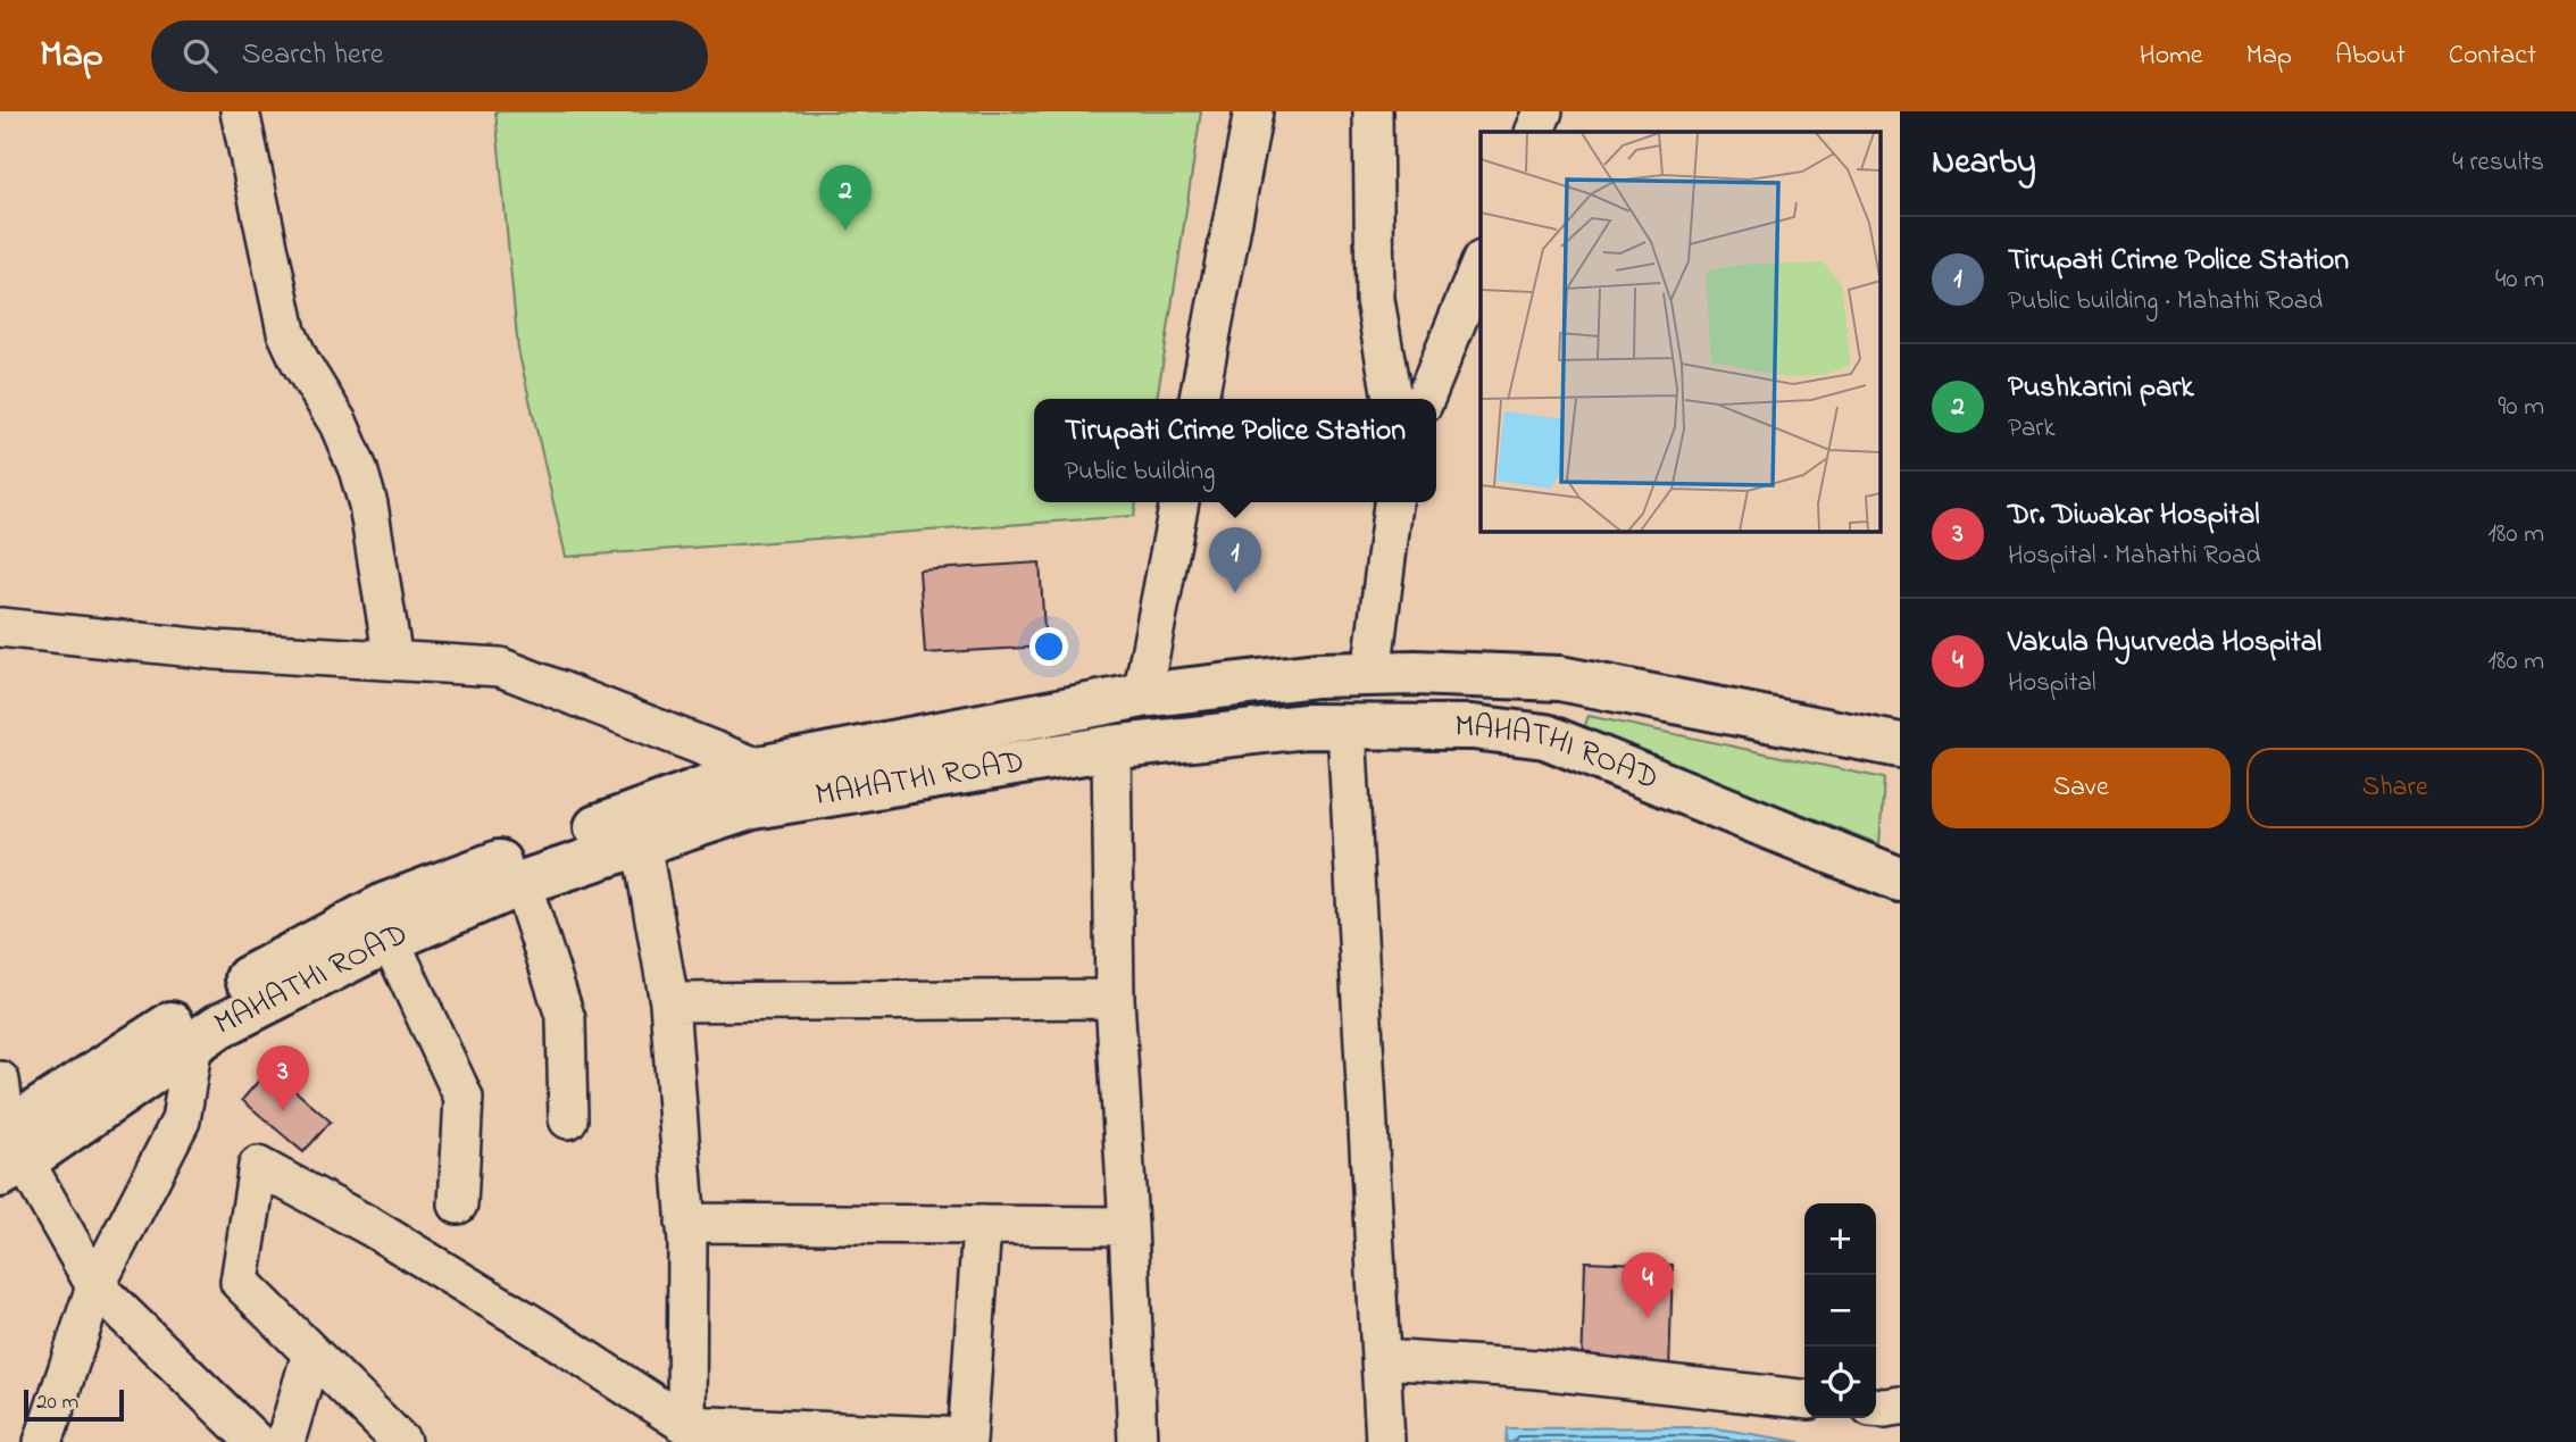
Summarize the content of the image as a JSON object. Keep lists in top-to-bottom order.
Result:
{
  "streets": {
    "street": ["MAHATHI ROAD"]
  },
  "scale_bar": "20 m",
  "page": {
    "header": "Map",
    "search": "Search here",
    "nav": [
      "Home",
      "Map",
      "About",
      "Contact"
    ],
    "heading": ["Nearby", "4 results"],
    "pins": [
      "2",
      "1",
      "3",
      "4"
    ],
    "list": [
      {
        "mark": "1",
        "name": "Tirupati Crime Police Station",
        "note": "Public building · Mahathi Road",
        "value": "40 m"
      },
      {
        "mark": "2",
        "name": "Pushkarini park",
        "note": "Park",
        "value": "90 m"
      },
      {
        "mark": "3",
        "name": "Dr. Diwakar Hospital",
        "note": "Hospital · Mahathi Road",
        "value": "180 m"
      },
      {
        "mark": "4",
        "name": "Vakula Ayurveda Hospital",
        "note": "Hospital",
        "value": "180 m"
      }
    ],
    "popup": ["Tirupati Crime Police Station", "Public building"],
    "buttons": ["Save", "Share"],
    "map_buttons": ["+", "−"],
    "scale": "20 m"
  }
}
